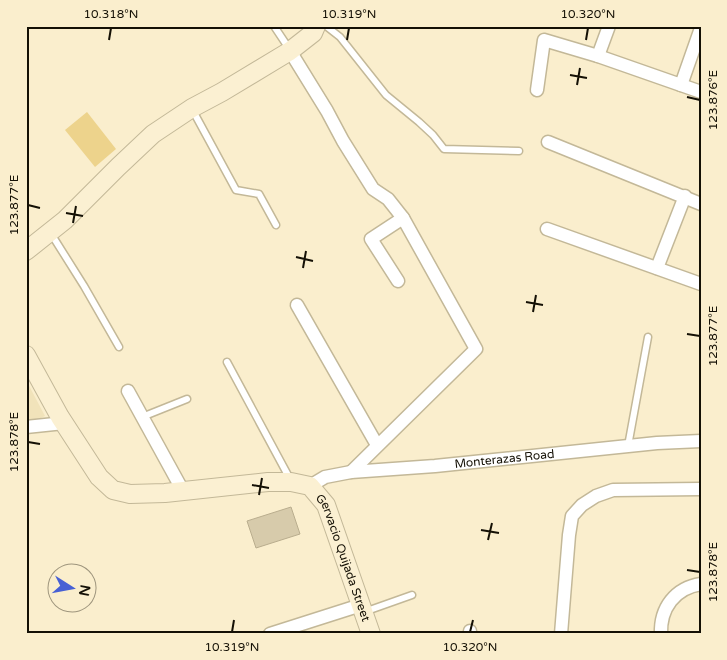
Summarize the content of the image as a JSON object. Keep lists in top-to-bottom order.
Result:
{
  "streets": {
    "street": ["Monterazas Road", "Gervacio Quijada Street"]
  },
  "crossings": [
    ["Monterazas Road", "Gervacio Quijada Street"]
  ],
  "north": "right",
  "coordinates": [
    "10.318°N",
    "10.319°N",
    "10.320°N",
    "123.876°E",
    "123.877°E",
    "123.878°E"
  ]
}
